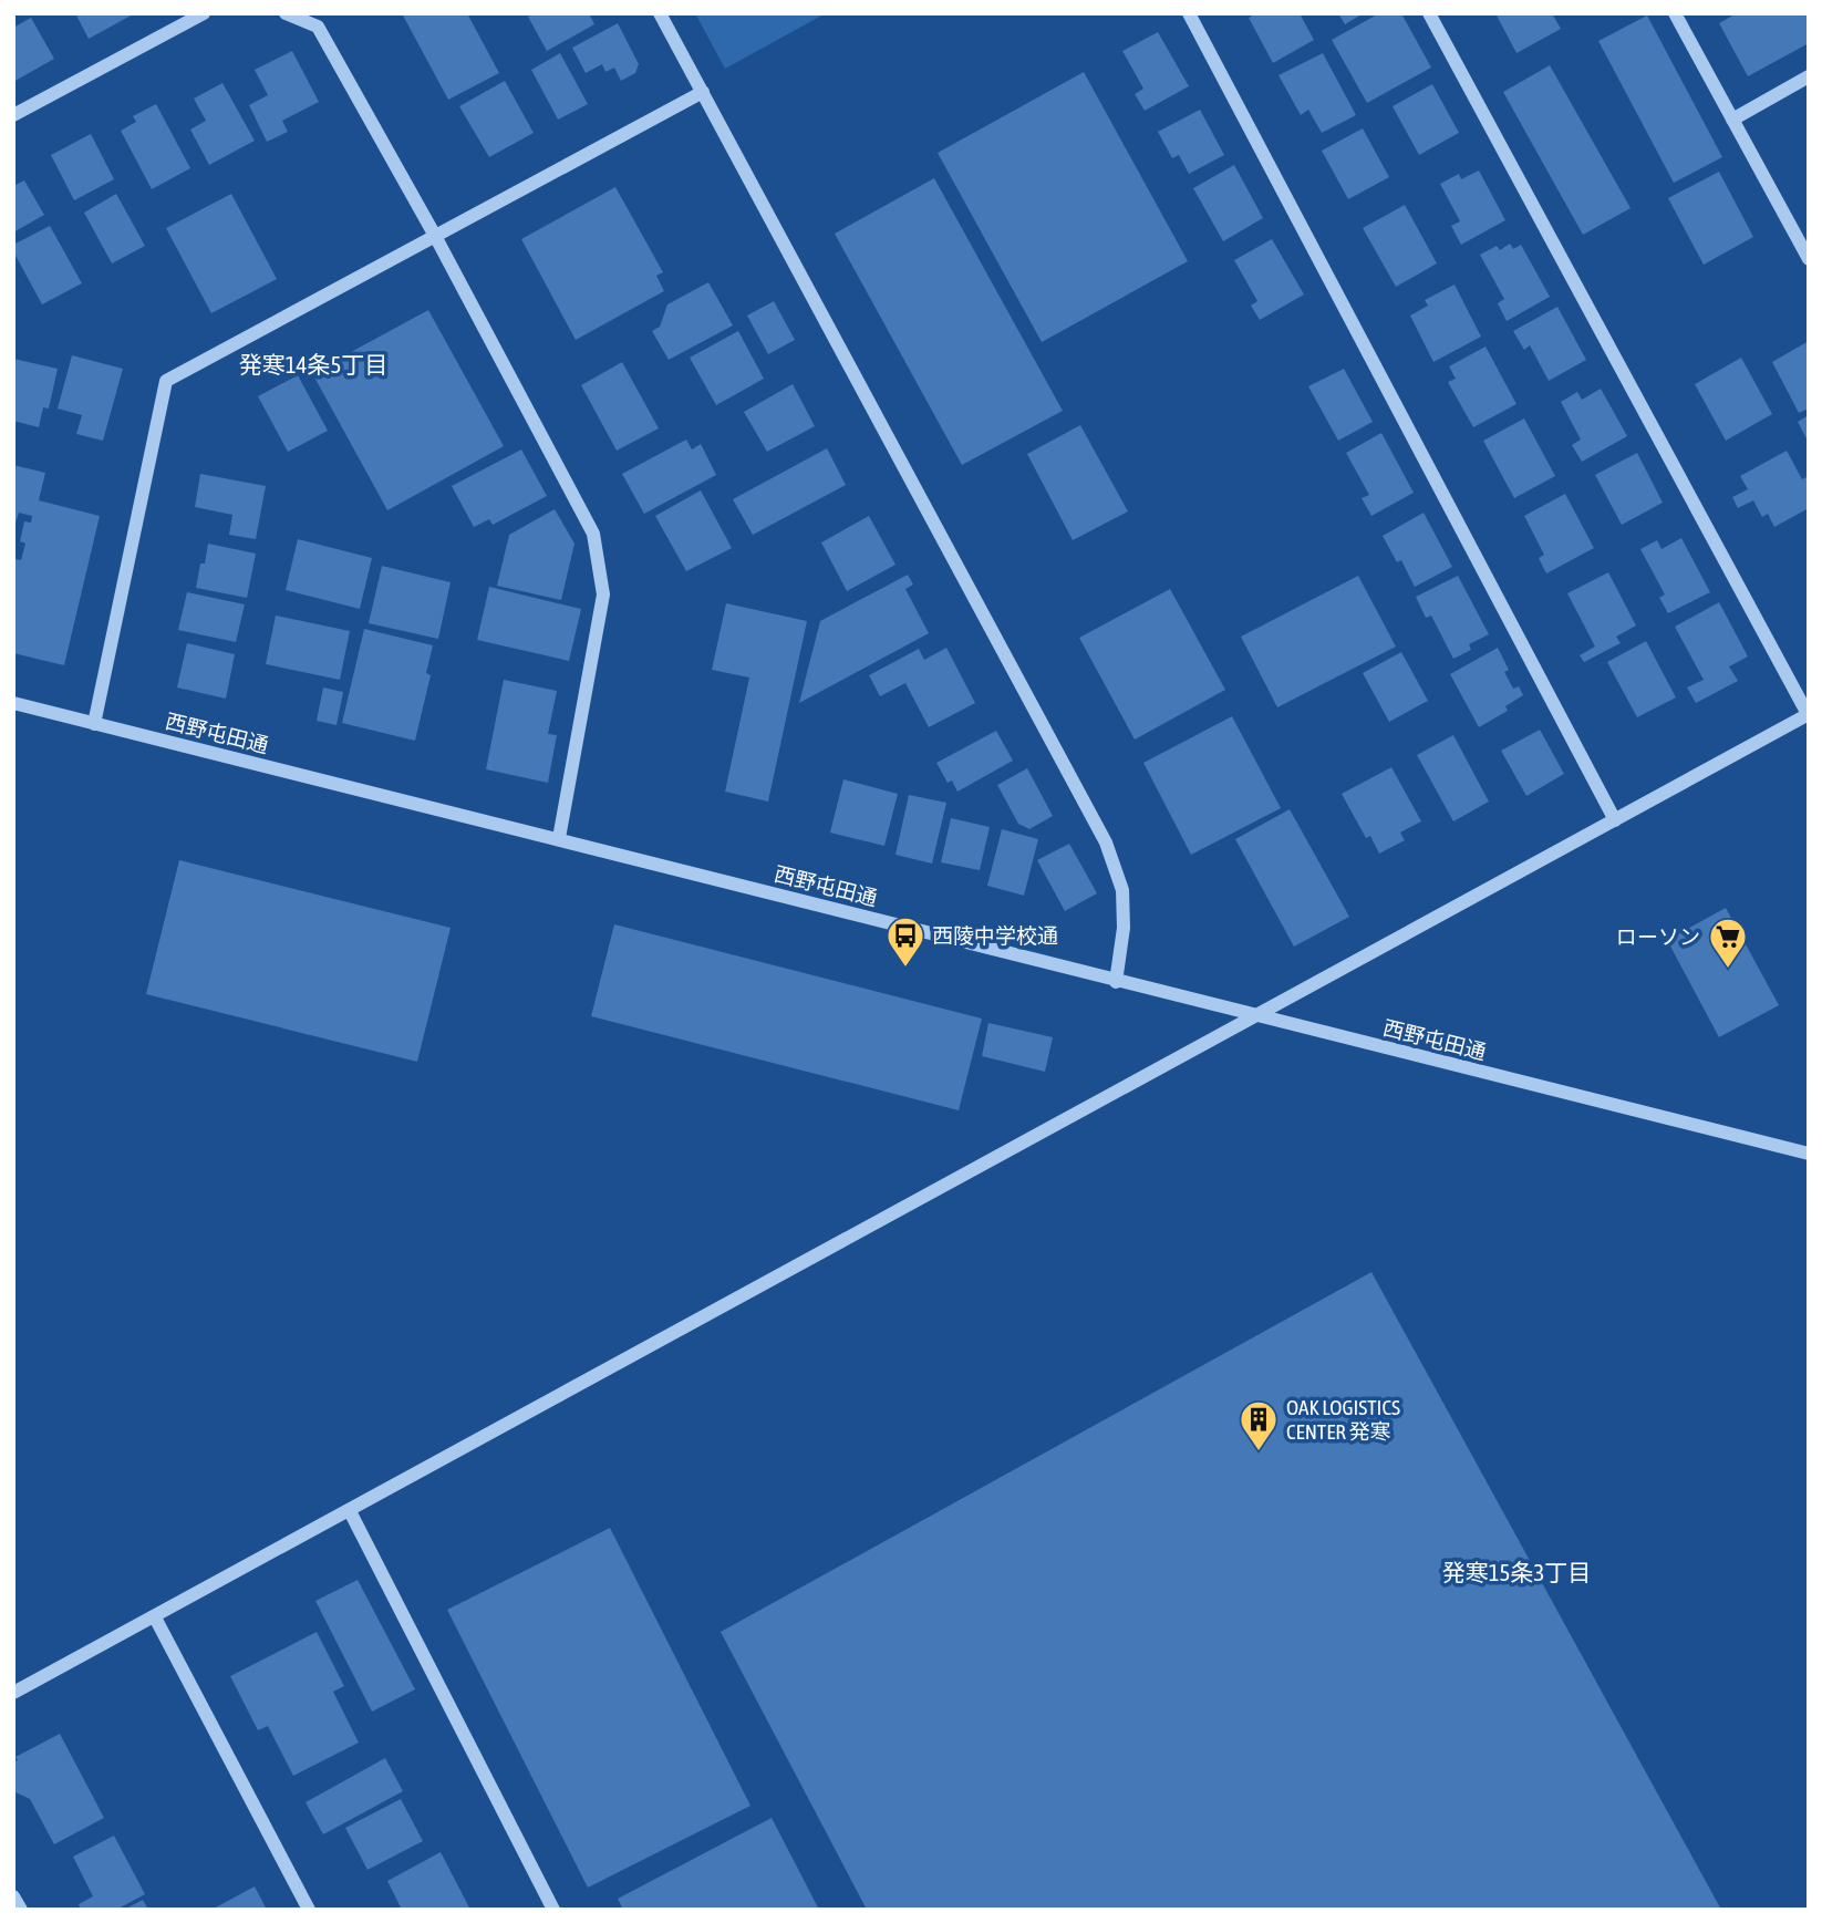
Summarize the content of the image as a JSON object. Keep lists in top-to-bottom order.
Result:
{
  "streets": {
    "street": ["西野屯田通"]
  },
  "districts": ["発寒14条5丁目", "発寒15条3丁目"],
  "places": {
    "bus stop": ["西陵中学校通"],
    "supermarket": ["ローソン"],
    "building": ["OAK LOGISTICS CENTER 発寒"]
  }
}
